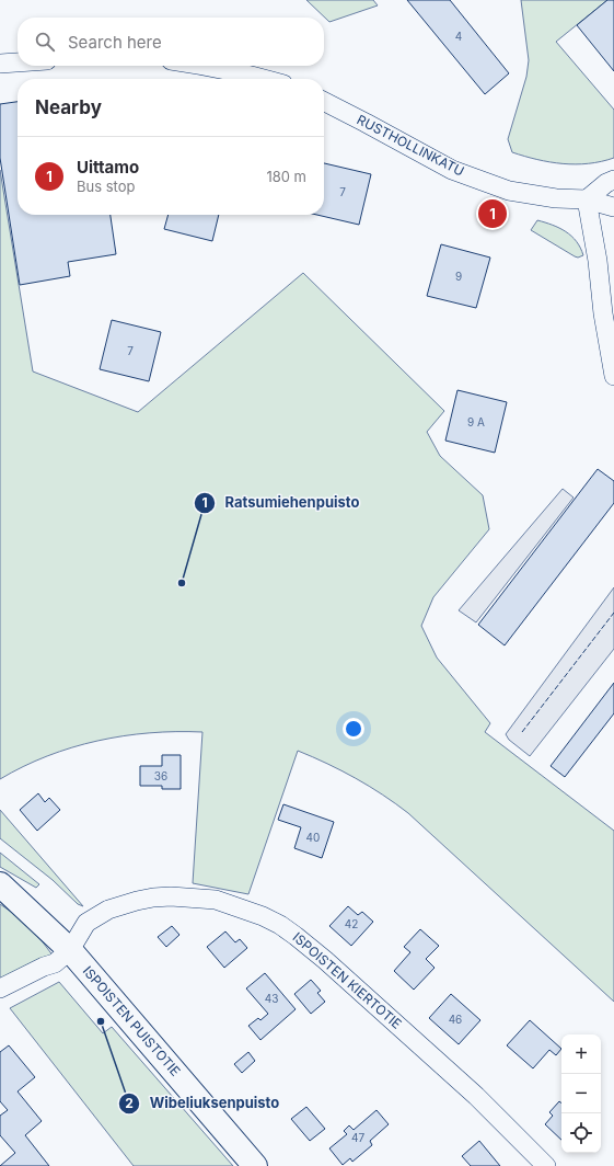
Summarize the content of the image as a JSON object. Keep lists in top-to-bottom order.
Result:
{
  "streets": {
    "main road": ["ISPOISTEN PUISTOTIE"],
    "street": ["RUSTHOLLINKATU", "ISPOISTEN KIERTOTIE"]
  },
  "crossings": [
    ["ISPOISTEN KIERTOTIE", "ISPOISTEN PUISTOTIE"]
  ],
  "places": ["Ratsumiehenpuisto", "Wibeliuksenpuisto"],
  "house_numbers": [
    "4",
    "7",
    "9",
    "7",
    "9 A",
    "36",
    "40",
    "42",
    "43",
    "46",
    "47"
  ],
  "page": {
    "search": "Search here",
    "heading": "Nearby",
    "list": [
      {
        "mark": "1",
        "name": "Uittamo",
        "note": "Bus stop",
        "value": "180 m"
      }
    ],
    "pins": "1",
    "map_buttons": ["+", "−"]
  }
}
